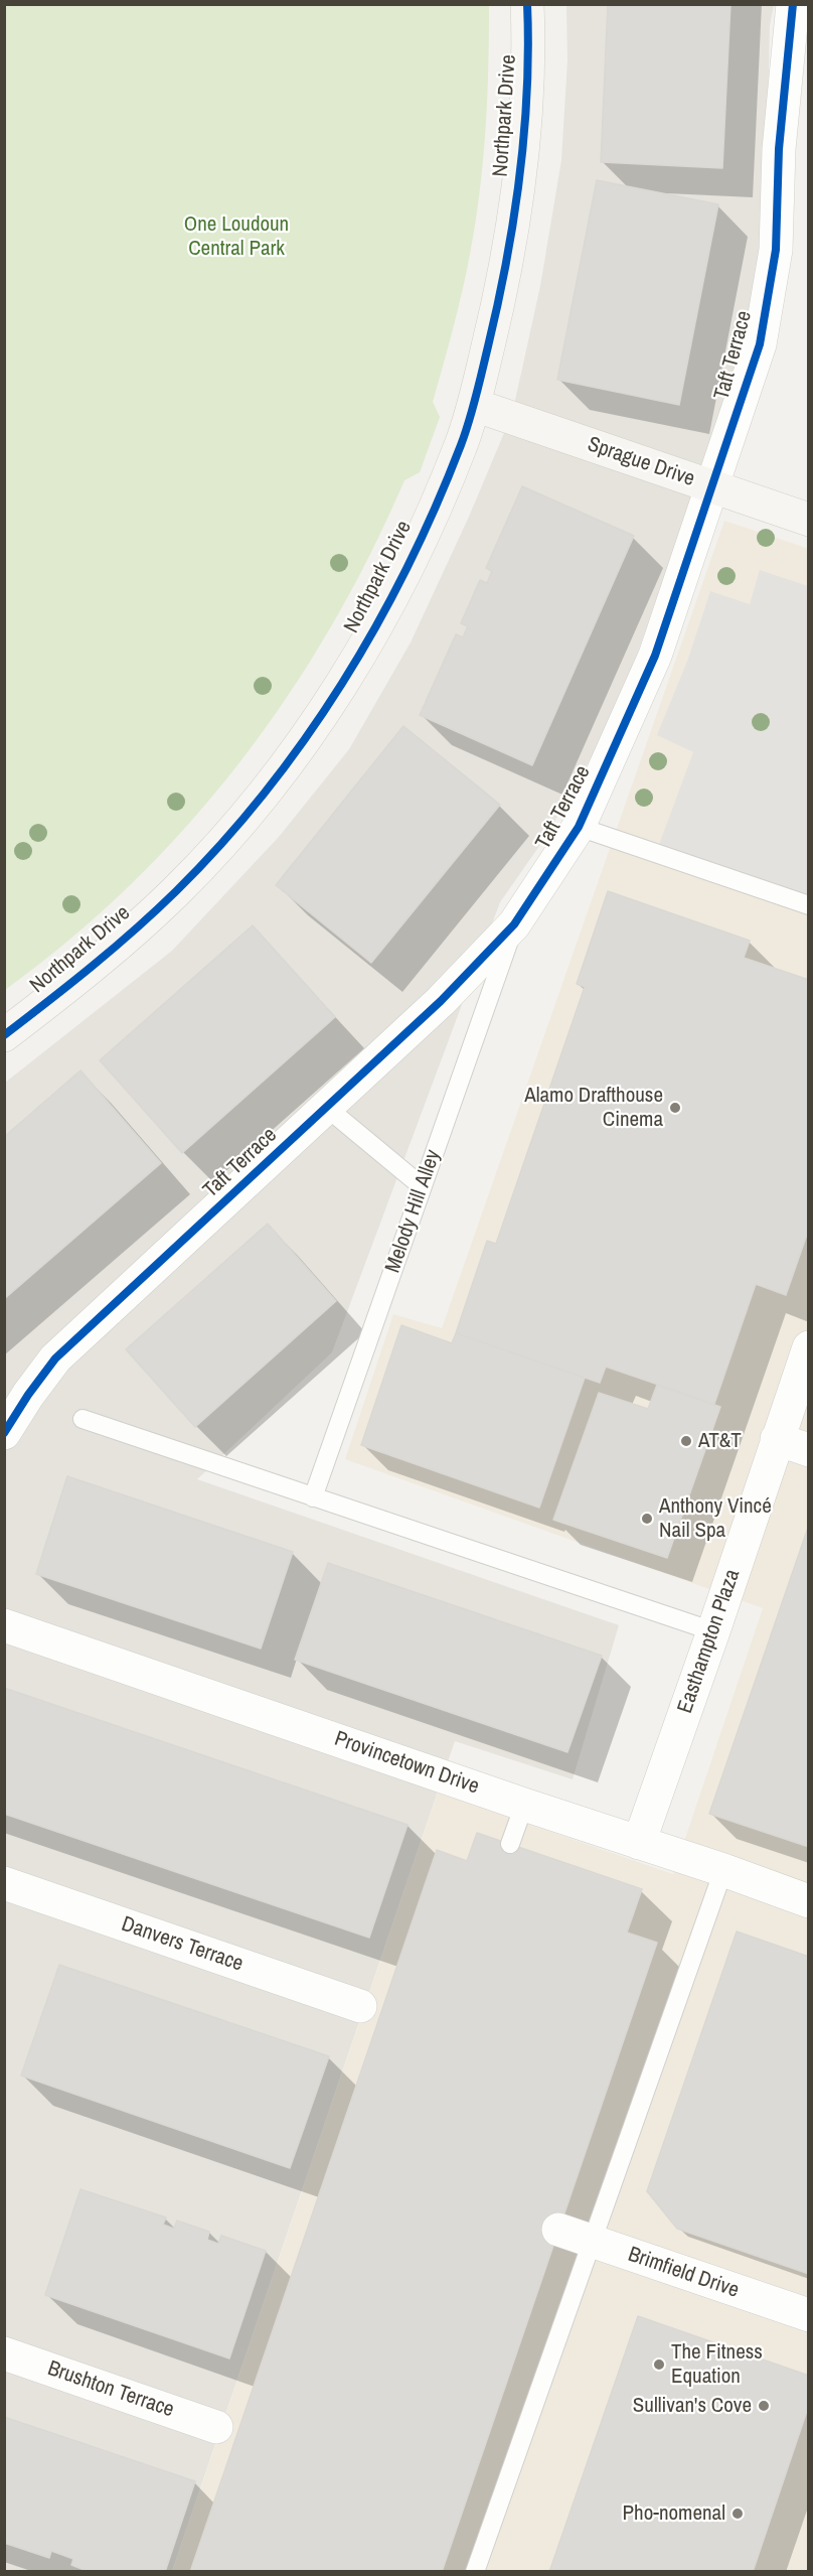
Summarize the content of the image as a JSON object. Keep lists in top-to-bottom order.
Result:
{
  "streets": {
    "street": [
      "Northpark Drive",
      "Taft Terrace",
      "Sprague Drive",
      "Easthampton Plaza",
      "Provincetown Drive",
      "Danvers Terrace",
      "Brimfield Drive",
      "Brushton Terrace"
    ],
    "lane": ["Melody Hill Alley"]
  },
  "crossings": [
    ["Northpark Drive", "Sprague Drive"],
    ["Taft Terrace", "Sprague Drive"],
    ["Taft Terrace", "Melody Hill Alley"],
    ["Easthampton Plaza", "Provincetown Drive"]
  ],
  "parks": ["One Loudoun Central Park"],
  "places": [
    "Alamo Drafthouse Cinema",
    "AT&T",
    "Anthony Vincé Nail Spa",
    "The Fitness Equation",
    "Sullivan's Cove",
    "Pho-nomenal"
  ]
}
